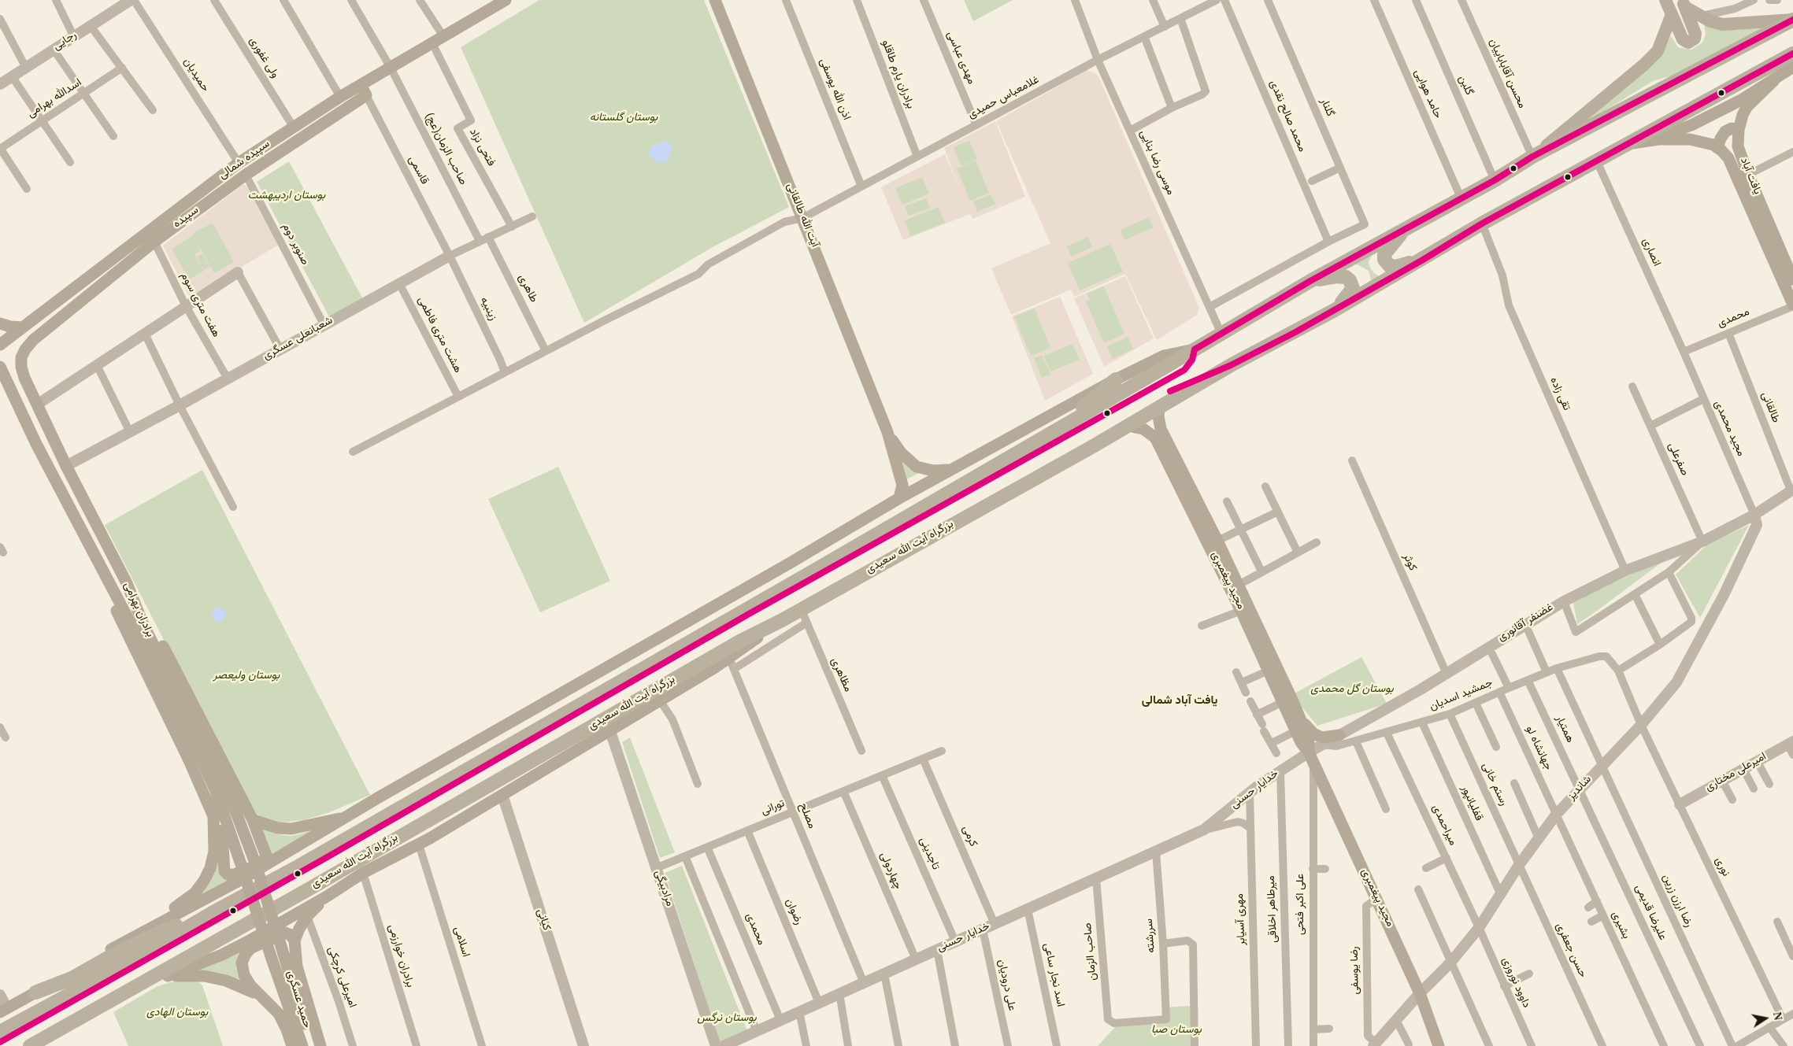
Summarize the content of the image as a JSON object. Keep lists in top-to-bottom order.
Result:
{
  "streets": {
    "highway": ["بزرگراه آیت الله سعیدی"],
    "main road": [
      "سپیده شمالی",
      "یافت آباد",
      "آیت الله طالقانی",
      "سپیده",
      "مجید پیغمبری",
      "برادران بهرامی",
      "حمید عسگری"
    ],
    "street": [
      "رجایی",
      "ولی غفوری",
      "مهدی عباسی",
      "محسن آقاباباییان",
      "برادران یارم طاقلو",
      "حمیدیان",
      "گلبن",
      "اذن الله یوسفی",
      "حامد هوایی",
      "غلامعباس حمیدی",
      "اسدالله بهرامی",
      "گلنار",
      "محمد صالح نقدی",
      "فتحی نزاد",
      "صاحب الزمان(عج)",
      "موسی رضا بنایی",
      "قاسمی",
      "صنوبر دوم",
      "انصاری",
      "طاهری",
      "هفت متری سوم",
      "زینبیه",
      "محمدی",
      "هشت متری فاطمی",
      "شعبانعلی عسگری",
      "تقی زاده",
      "طالقانی",
      "مجید محمدی",
      "صفرعلی",
      "کوثر",
      "غضنفر آقانوری",
      "مظاهری",
      "جمشید اسدیان",
      "همتیار",
      "جهانشاه لو",
      "امیرعلی مختاری",
      "رستم خانی",
      "شاندیز",
      "خدایار حسنی",
      "قفلیانپور",
      "تورانی",
      "مصلح",
      "میراحمدی",
      "کرمی",
      "تاجدینی",
      "نوری",
      "چهاردولی",
      "مرادبیگی",
      "رضا ارزن زرین",
      "علی اکبر فتحی",
      "میرطاهر اخلاقی",
      "رضوان",
      "علیرضا قدیمی",
      "مهری آسیابر",
      "کیانی",
      "بشیری",
      "سررشته",
      "اسلامی",
      "حسن جعفری",
      "صاحب الزمان",
      "برادران خوارزمی",
      "رضا یوسفی",
      "اسد نجار ساعی",
      "امیرعلی کرچکی",
      "داوود نوروزی",
      "علی درودیان"
    ]
  },
  "crossings": [
    ["رجایی", "حمیدیان"],
    ["ولی غفوری", "سپیده شمالی"],
    ["مهدی عباسی", "غلامعباس حمیدی"],
    ["برادران یارم طاقلو", "غلامعباس حمیدی"],
    ["حمیدیان", "سپیده شمالی"],
    ["اذن الله یوسفی", "غلامعباس حمیدی"],
    ["غلامعباس حمیدی", "موسی رضا بنایی"],
    ["غلامعباس حمیدی", "آیت الله طالقانی"],
    ["غلامعباس حمیدی", "طاهری"],
    ["غلامعباس حمیدی", "زینبیه"],
    ["غلامعباس حمیدی", "هشت متری فاطمی"],
    ["گلنار", "محمد صالح نقدی"],
    ["فتحی نزاد", "سپیده شمالی"],
    ["فتحی نزاد", "شعبانعلی عسگری"],
    ["صاحب الزمان(عج)", "سپیده شمالی"],
    ["صاحب الزمان(عج)", "شعبانعلی عسگری"],
    ["سپیده شمالی", "قاسمی"],
    ["سپیده شمالی", "سپیده"],
    ["قاسمی", "سپیده"],
    ["قاسمی", "زینبیه"],
    ["قاسمی", "شعبانعلی عسگری"],
    ["سپیده", "صنوبر دوم"],
    ["سپیده", "هفت متری سوم"],
    ["سپیده", "برادران بهرامی"],
    ["صنوبر دوم", "شعبانعلی عسگری"],
    ["انصاری", "محمدی"],
    ["انصاری", "مجید محمدی"],
    ["انصاری", "بزرگراه آیت الله سعیدی"],
    ["طاهری", "شعبانعلی عسگری"],
    ["هفت متری سوم", "شعبانعلی عسگری"],
    ["زینبیه", "شعبانعلی عسگری"],
    ["محمدی", "طالقانی"],
    ["محمدی", "مجید محمدی"],
    ["محمدی", "خدایار حسنی"],
    ["محمدی", "تورانی"],
    ["هشت متری فاطمی", "شعبانعلی عسگری"],
    ["شعبانعلی عسگری", "برادران بهرامی"],
    ["تقی زاده", "بزرگراه آیت الله سعیدی"],
    ["تقی زاده", "غضنفر آقانوری"],
    ["طالقانی", "غضنفر آقانوری"],
    ["مجید محمدی", "غضنفر آقانوری"],
    ["مجید محمدی", "شاندیز"],
    ["صفرعلی", "غضنفر آقانوری"],
    ["بزرگراه آیت الله سعیدی", "مظاهری"],
    ["کوثر", "غضنفر آقانوری"],
    ["مجید پیغمبری", "غضنفر آقانوری"],
    ["مجید پیغمبری", "شاندیز"],
    ["مجید پیغمبری", "خدایار حسنی"],
    ["مجید پیغمبری", "علی اکبر فتحی"],
    ["مجید پیغمبری", "رضا یوسفی"],
    ["برادران بهرامی", "حمید عسگری"],
    ["غضنفر آقانوری", "جمشید اسدیان"],
    ["غضنفر آقانوری", "شاندیز"],
    ["غضنفر آقانوری", "خدایار حسنی"],
    ["غضنفر آقانوری", "علی اکبر فتحی"],
    ["جمشید اسدیان", "همتیار"],
    ["جمشید اسدیان", "جهانشاه لو"],
    ["جمشید اسدیان", "رستم خانی"],
    ["جمشید اسدیان", "قفلیانپور"],
    ["جمشید اسدیان", "میراحمدی"],
    ["جمشید اسدیان", "نوری"],
    ["جمشید اسدیان", "رضا ارزن زرین"],
    ["همتیار", "شاندیز"],
    ["همتیار", "علیرضا قدیمی"],
    ["جهانشاه لو", "شاندیز"],
    ["جهانشاه لو", "بشیری"],
    ["امیرعلی مختاری", "نوری"],
    ["رستم خانی", "شاندیز"],
    ["رستم خانی", "حسن جعفری"],
    ["شاندیز", "قفلیانپور"],
    ["شاندیز", "میراحمدی"],
    ["شاندیز", "نوری"],
    ["شاندیز", "رضا ارزن زرین"],
    ["شاندیز", "علیرضا قدیمی"],
    ["شاندیز", "بشیری"],
    ["شاندیز", "حسن جعفری"],
    ["شاندیز", "رضا یوسفی"],
    ["شاندیز", "داوود نوروزی"],
    ["خدایار حسنی", "مصلح"],
    ["خدایار حسنی", "کرمی"],
    ["خدایار حسنی", "تاجدینی"],
    ["خدایار حسنی", "چهاردولی"],
    ["خدایار حسنی", "علی اکبر فتحی"],
    ["خدایار حسنی", "میرطاهر اخلاقی"],
    ["خدایار حسنی", "رضوان"],
    ["خدایار حسنی", "مهری آسیابر"],
    ["خدایار حسنی", "سررشته"],
    ["خدایار حسنی", "صاحب الزمان"],
    ["خدایار حسنی", "اسد نجار ساعی"],
    ["خدایار حسنی", "علی درودیان"],
    ["تورانی", "مصلح"],
    ["تورانی", "کرمی"],
    ["تورانی", "تاجدینی"],
    ["تورانی", "چهاردولی"],
    ["تورانی", "مرادبیگی"],
    ["تورانی", "رضوان"],
    ["میراحمدی", "داوود نوروزی"],
    ["سررشته", "صاحب الزمان"]
  ],
  "districts": ["یافت آباد شمالی"],
  "parks": [
    "بوستان گلستانه",
    "بوستان اردیبهشت",
    "بوستان ولیعصر",
    "بوستان گل محمدی",
    "بوستان الهادی",
    "بوستان نرگس",
    "بوستان صبا"
  ],
  "north": "right"
}
